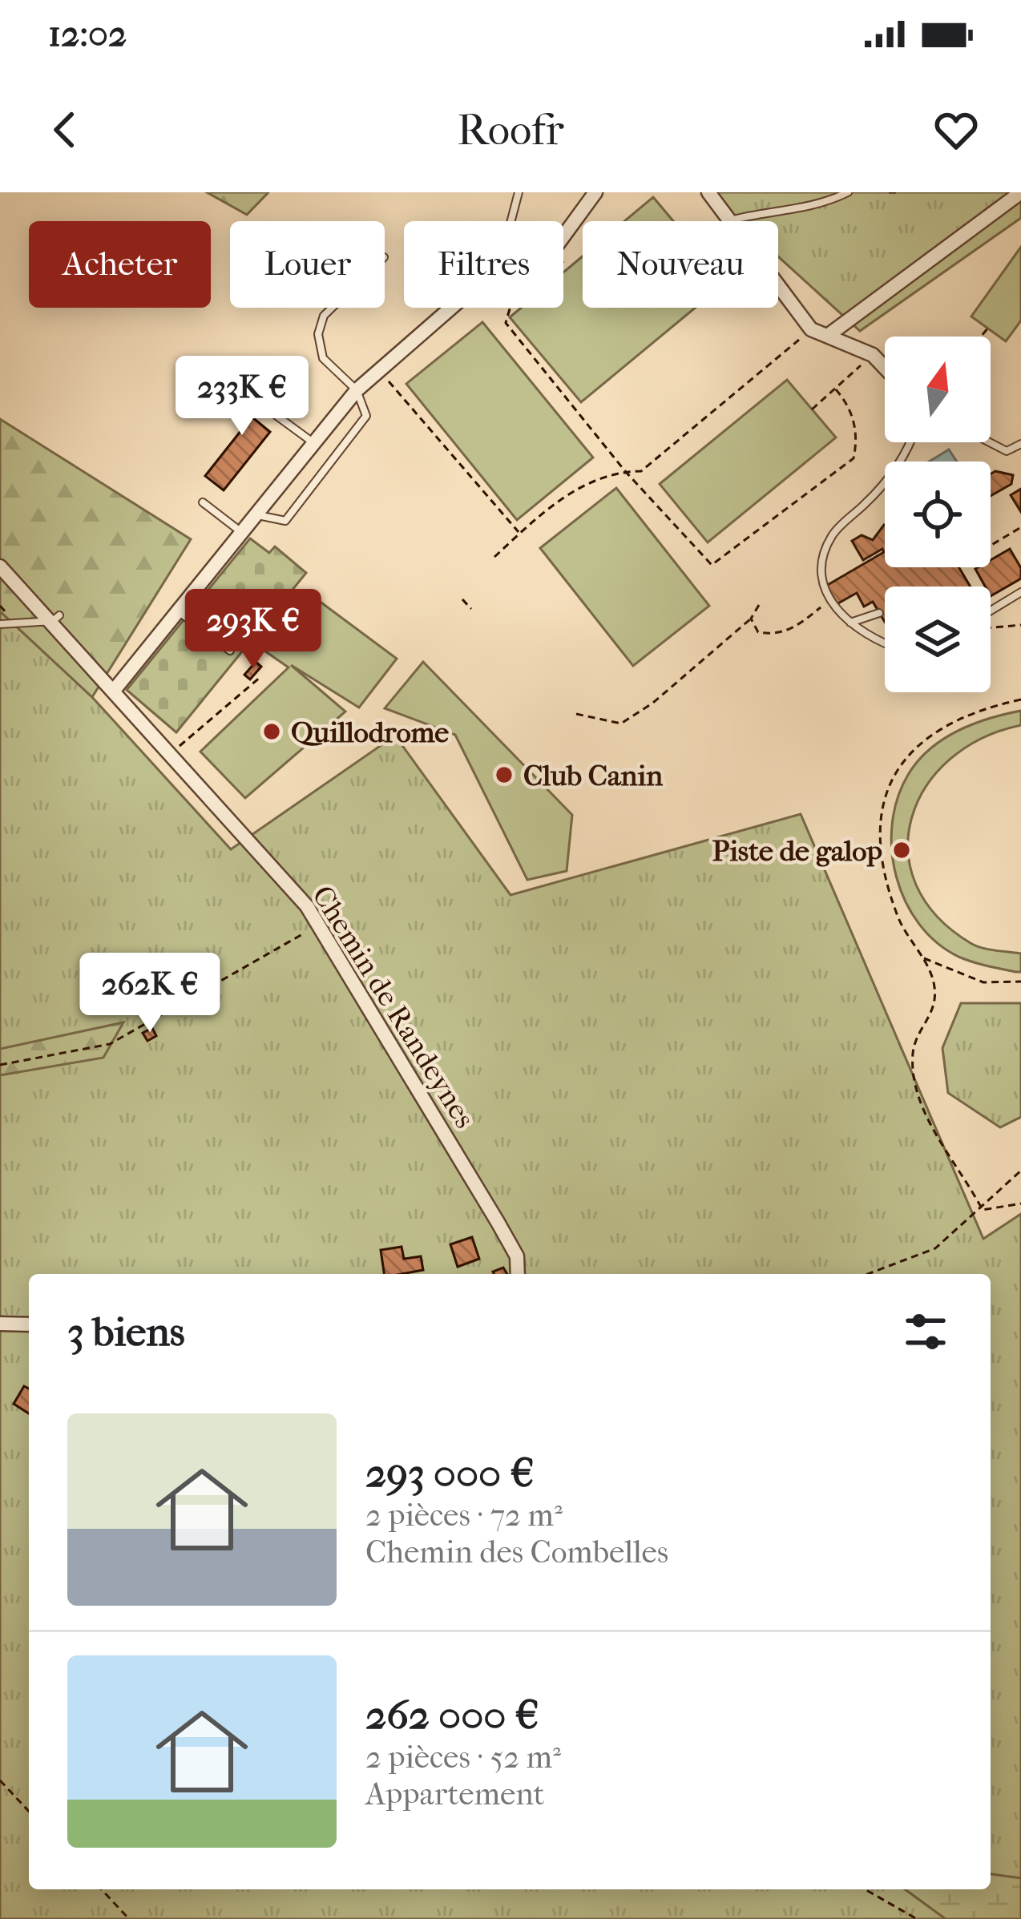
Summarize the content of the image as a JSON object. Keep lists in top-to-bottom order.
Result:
{
  "streets": {
    "street": ["Chemin de Randeynes"]
  },
  "places": ["Quillodrome", "Club Canin", "Piste de galop"],
  "north": "top",
  "page": {
    "status": "12:02",
    "header": "Roofr",
    "chip": [
      "Acheter",
      "Louer",
      "Filtres",
      "Nouveau"
    ],
    "price": ["233K €", "293K €", "262K €"],
    "heading": "3 biens",
    "list": [
      {
        "name": "293 000 €",
        "note": "2 pièces · 72 m² · Chemin des Combelles"
      },
      {
        "name": "262 000 €",
        "note": "2 pièces · 52 m² · Appartement"
      }
    ]
  }
}
